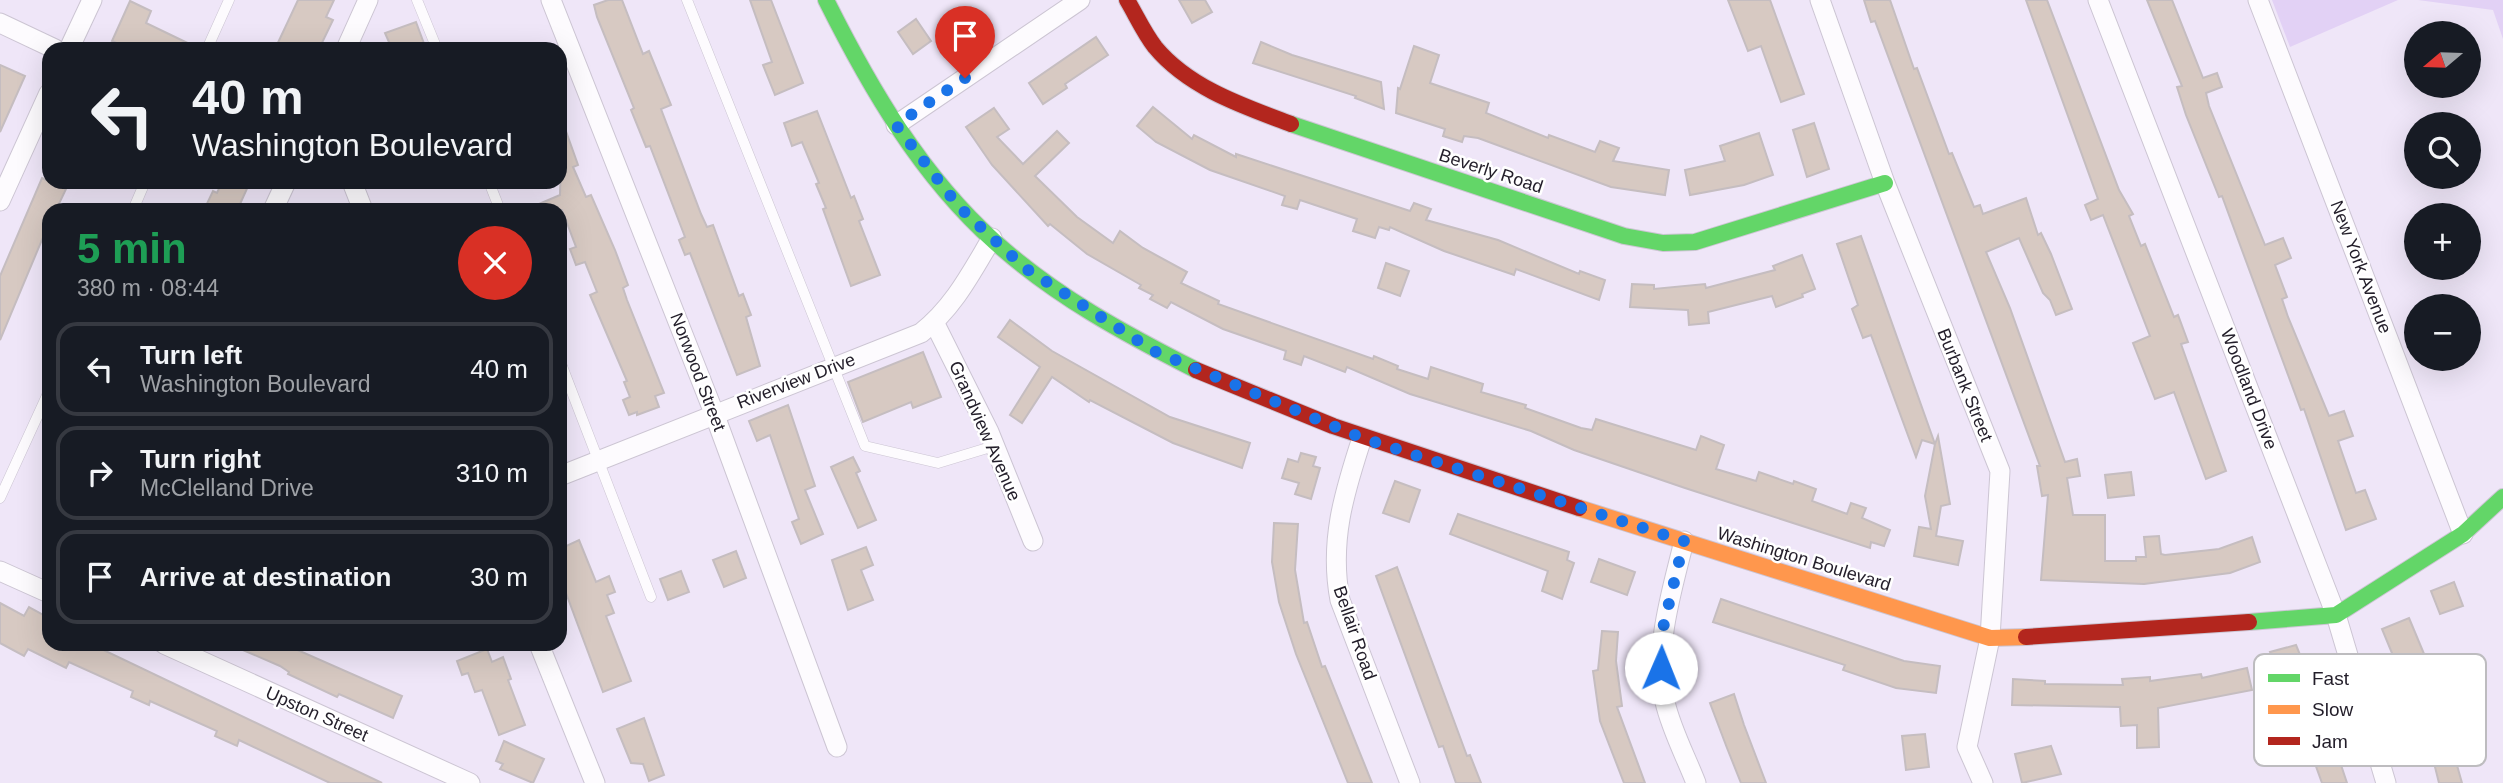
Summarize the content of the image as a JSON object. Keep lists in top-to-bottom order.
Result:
{
  "streets": {
    "street": [
      "Beverly Road",
      "New York Avenue",
      "Norwood Street",
      "Riverview Drive",
      "Burbank Street",
      "Woodland Drive",
      "Grandview Avenue",
      "Washington Boulevard",
      "Bellair Road",
      "Upston Street"
    ]
  },
  "crossings": [
    ["Beverly Road", "Burbank Street"],
    ["New York Avenue", "Washington Boulevard"],
    ["Norwood Street", "Riverview Drive"],
    ["Riverview Drive", "Grandview Avenue"],
    ["Riverview Drive", "Washington Boulevard"],
    ["Burbank Street", "Washington Boulevard"],
    ["Woodland Drive", "Washington Boulevard"],
    ["Washington Boulevard", "Bellair Road"]
  ],
  "legend": ["Fast", "Slow", "Jam"],
  "north": "left",
  "page": {
    "map_buttons": ["+", "−"],
    "turn": ["40 m", "Washington Boulevard"],
    "heading": ["5 min", "380 m · 08:44"],
    "list": [
      {
        "name": "Turn left",
        "note": "Washington Boulevard",
        "value": "40 m"
      },
      {
        "name": "Turn right",
        "note": "McClelland Drive",
        "value": "310 m"
      },
      {
        "name": "Arrive at destination",
        "value": "30 m"
      }
    ]
  }
}
